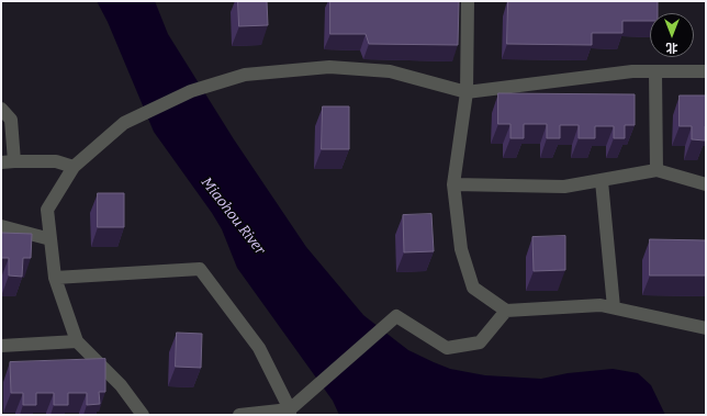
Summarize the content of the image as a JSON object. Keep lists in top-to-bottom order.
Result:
{
  "water": ["Miaohou River"],
  "north": "bottom"
}
